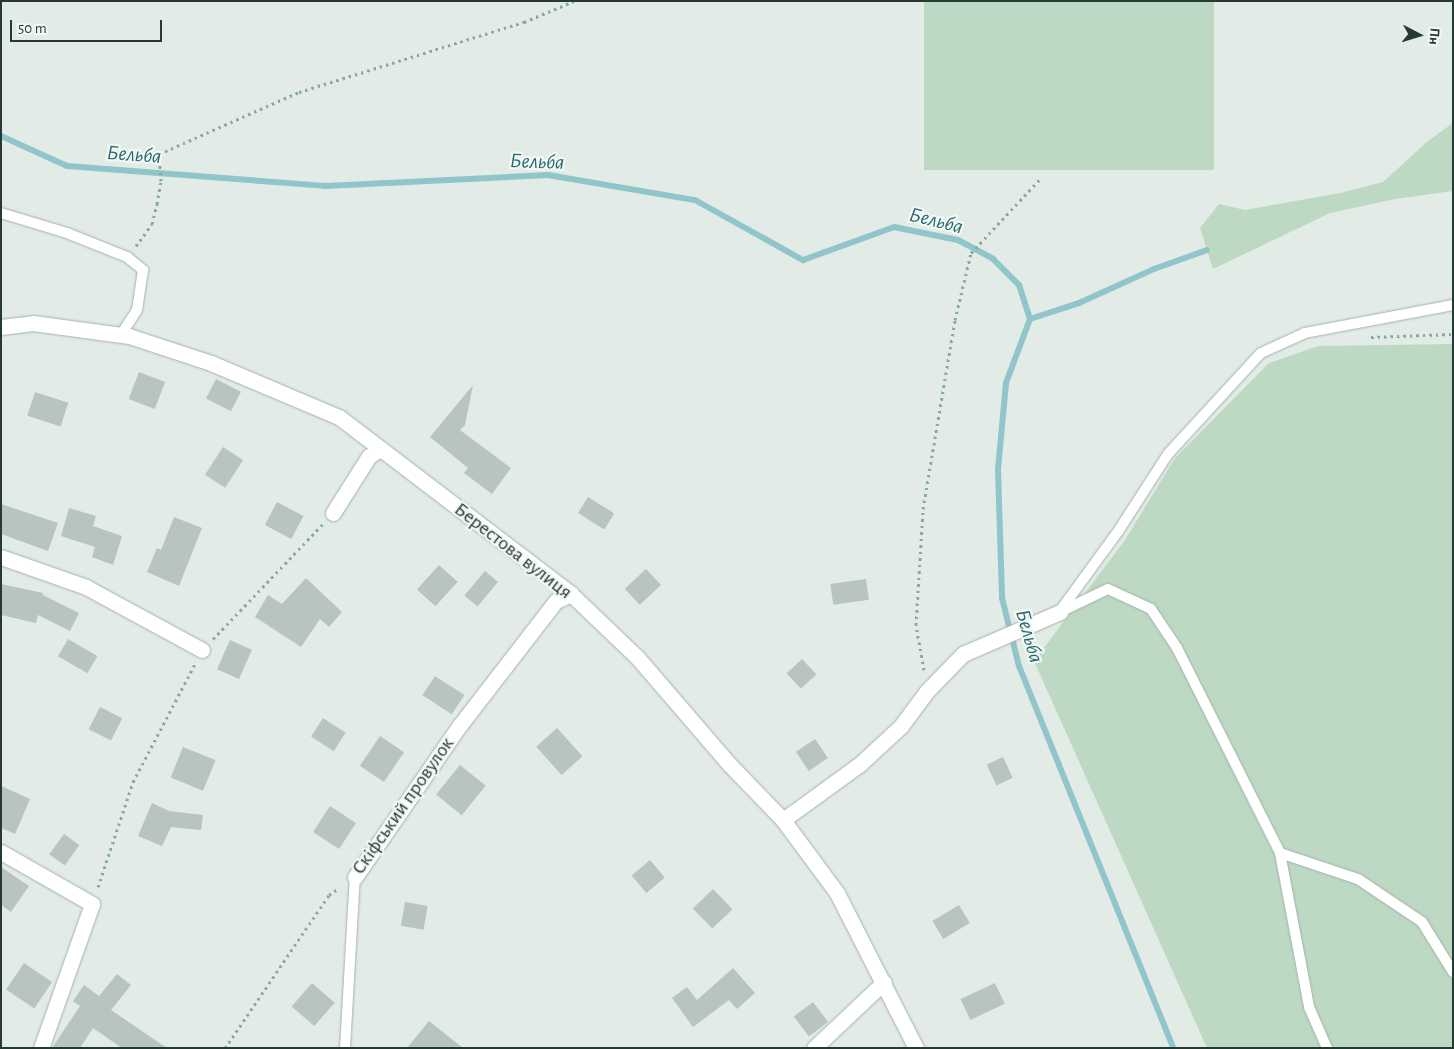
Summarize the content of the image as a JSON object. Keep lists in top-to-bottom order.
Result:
{
  "streets": {
    "street": ["Берестова вулиця", "Скіфський провулок"]
  },
  "crossings": [
    ["Берестова вулиця", "Скіфський провулок"]
  ],
  "water": ["Бельба"],
  "scale_bar": "50 m",
  "north": "right"
}
